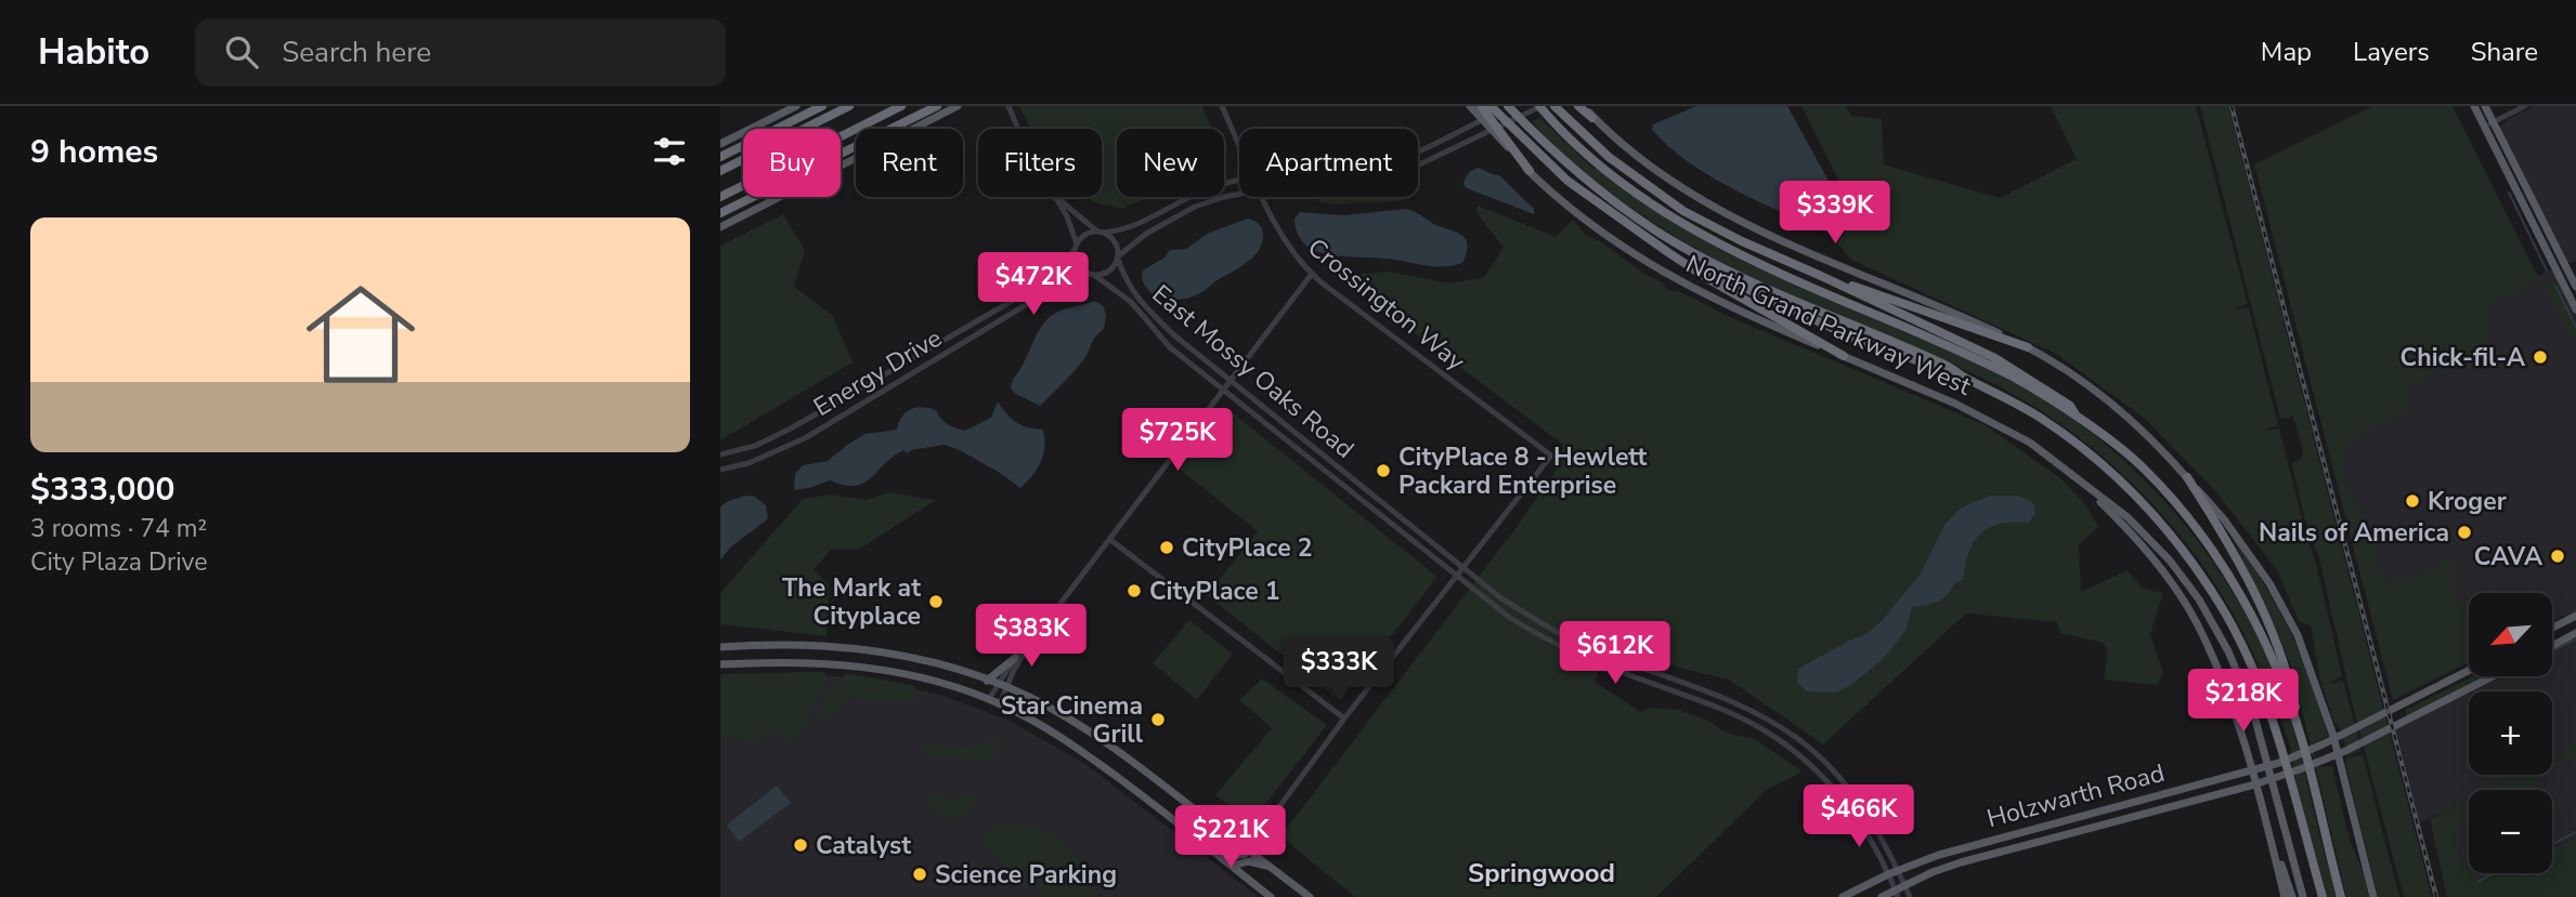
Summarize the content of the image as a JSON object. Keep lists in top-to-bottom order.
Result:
{
  "streets": {
    "highway": ["North Grand Parkway West"],
    "main road": ["Holzwarth Road"],
    "street": ["Crossington Way", "East Mossy Oaks Road", "Energy Drive"]
  },
  "crossings": [
    ["Crossington Way", "East Mossy Oaks Road"],
    ["East Mossy Oaks Road", "Energy Drive"],
    ["East Mossy Oaks Road", "Holzwarth Road"]
  ],
  "districts": ["Springwood"],
  "places": [
    "Chick-fil-A",
    "CityPlace 8 - Hewlett Packard Enterprise",
    "Kroger",
    "Nails of America",
    "CityPlace 2",
    "CAVA",
    "CityPlace 1",
    "The Mark at Cityplace",
    "Star Cinema Grill",
    "Catalyst",
    "Science Parking"
  ],
  "north": "bottom left",
  "page": {
    "header": "Habito",
    "search": "Search here",
    "nav": ["Map", "Layers", "Share"],
    "heading": "9 homes",
    "chip": [
      "Buy",
      "Rent",
      "Filters",
      "New",
      "Apartment"
    ],
    "price": [
      "$339K",
      "$472K",
      "$725K",
      "$383K",
      "$612K",
      "$333K",
      "$218K",
      "$466K",
      "$221K"
    ],
    "list": [
      {
        "name": "$333,000",
        "note": "3 rooms · 74 m² · City Plaza Drive"
      }
    ],
    "map_buttons": ["+", "−"]
  }
}
